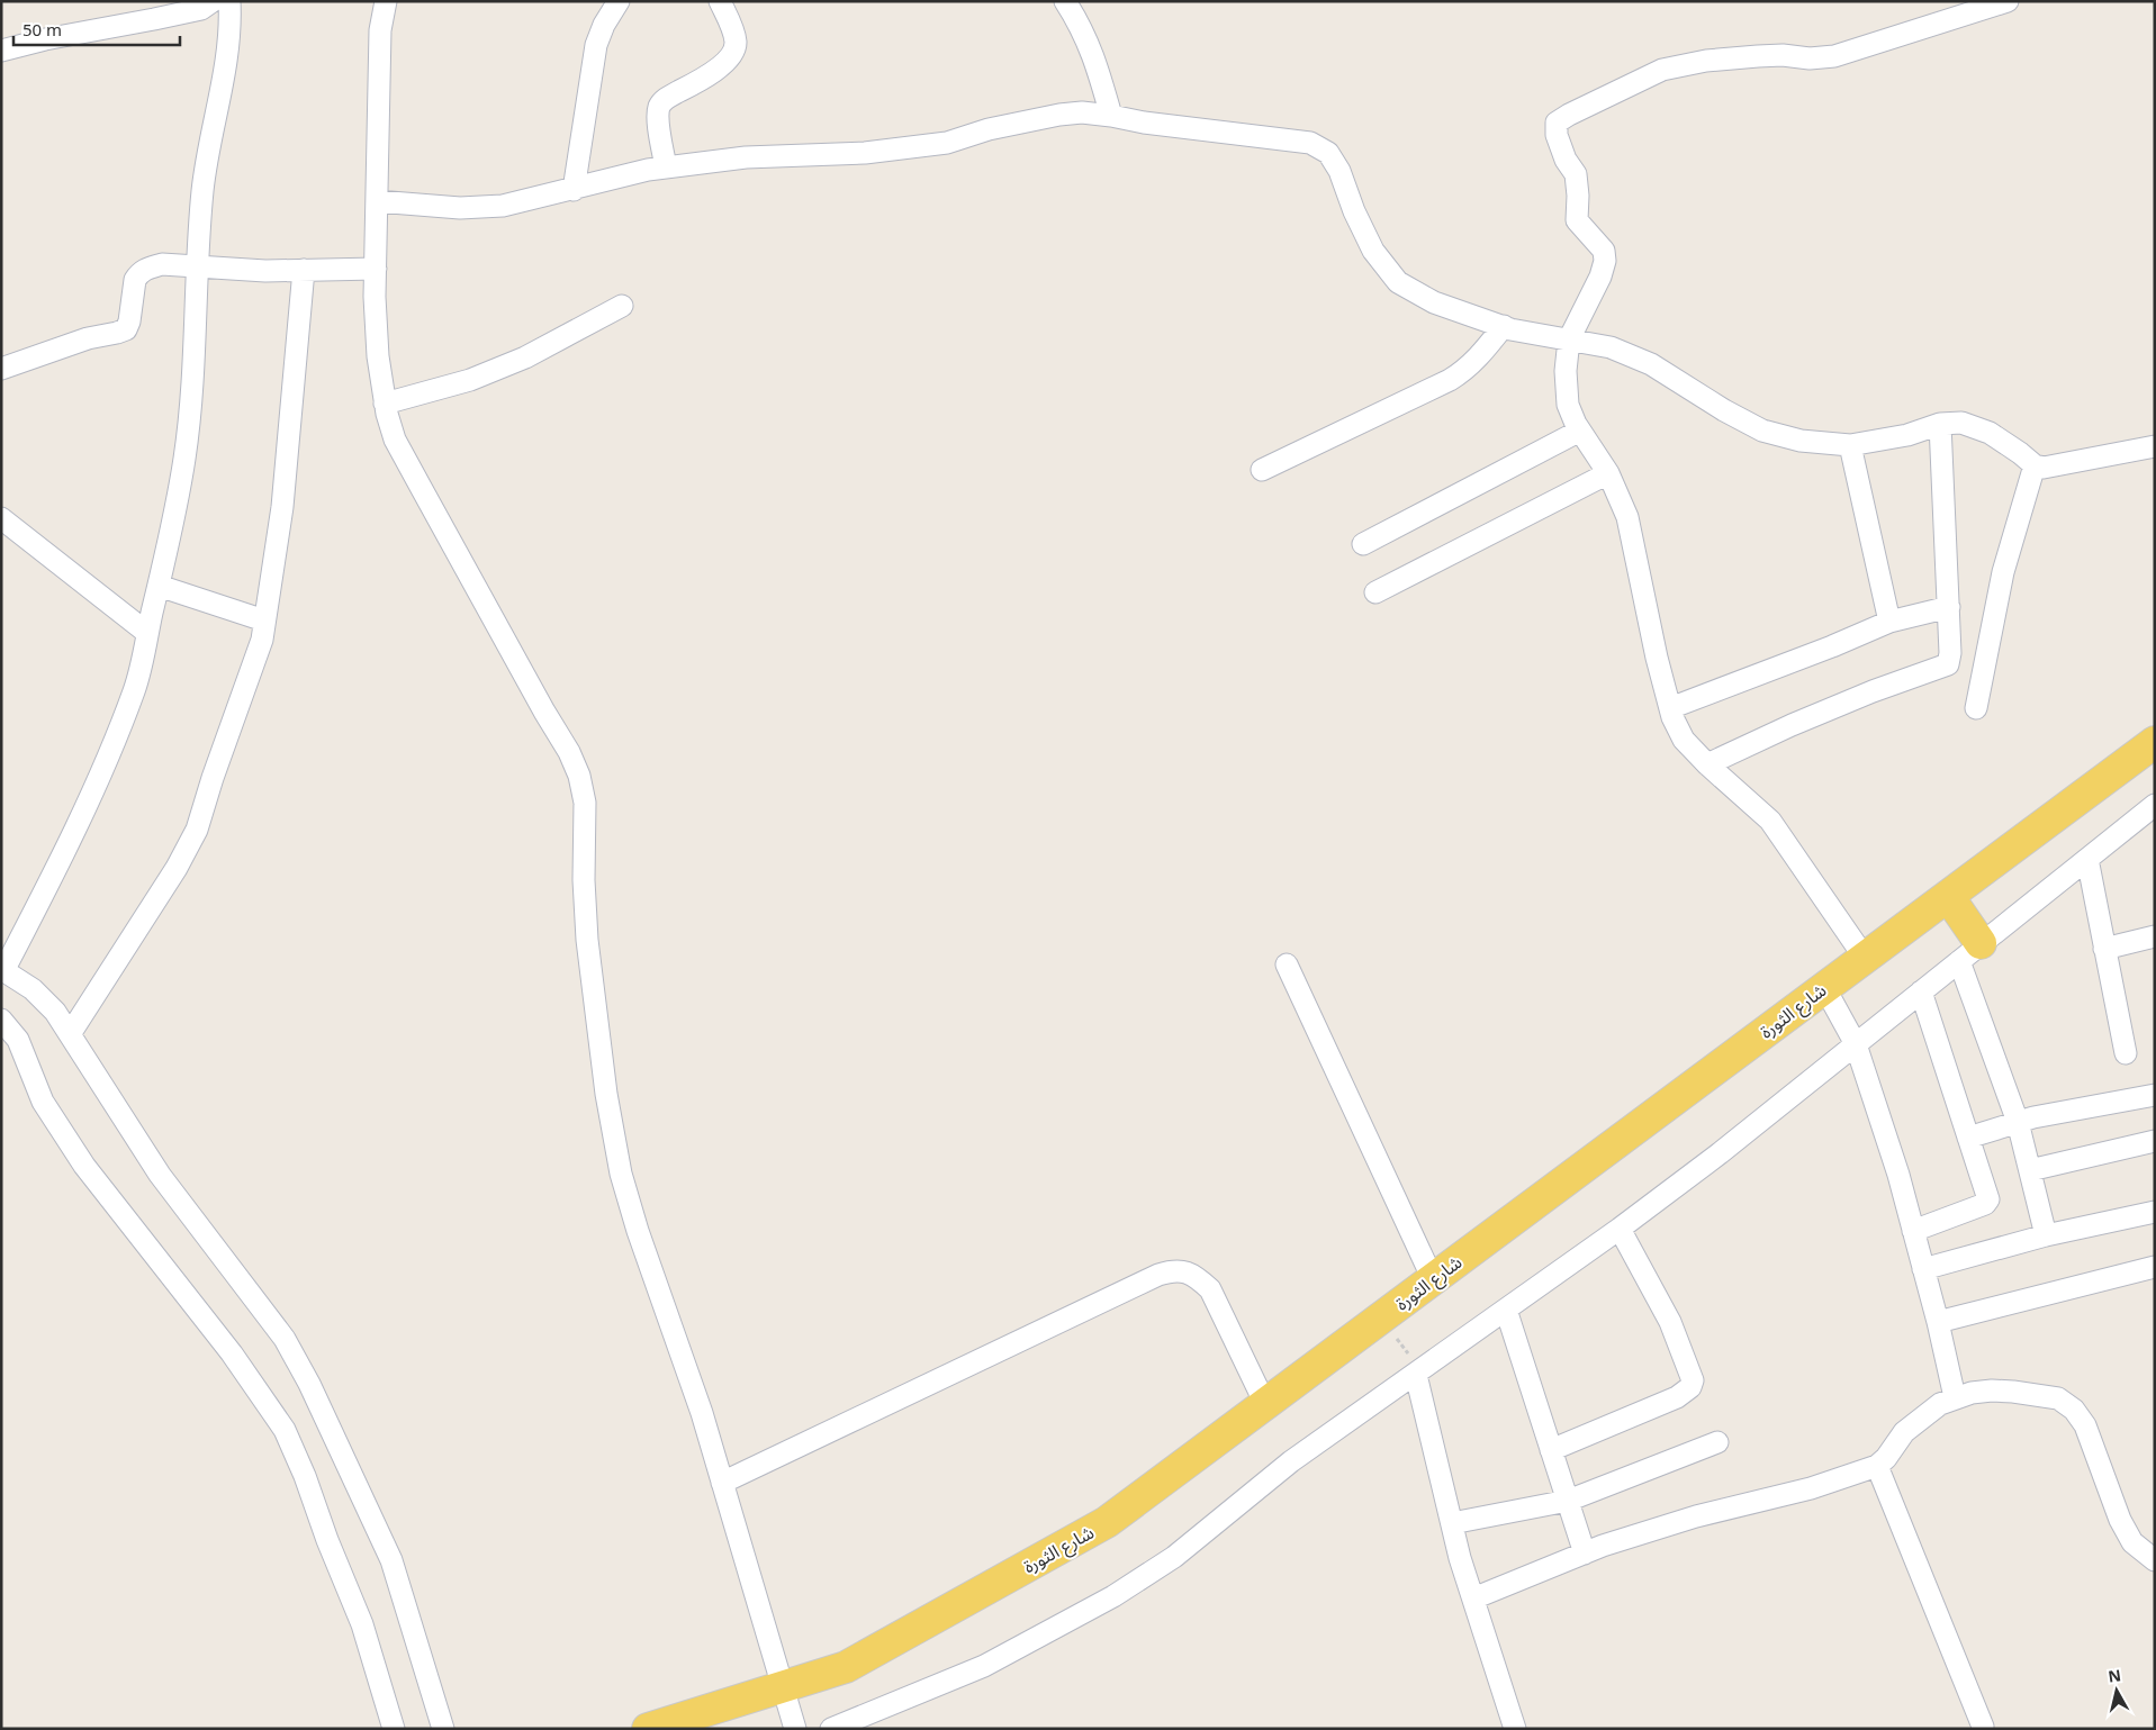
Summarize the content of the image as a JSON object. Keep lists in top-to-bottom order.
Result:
{
  "streets": {
    "main road": ["شارع الثورة"]
  },
  "scale_bar": "50 m",
  "north": "top"
}
